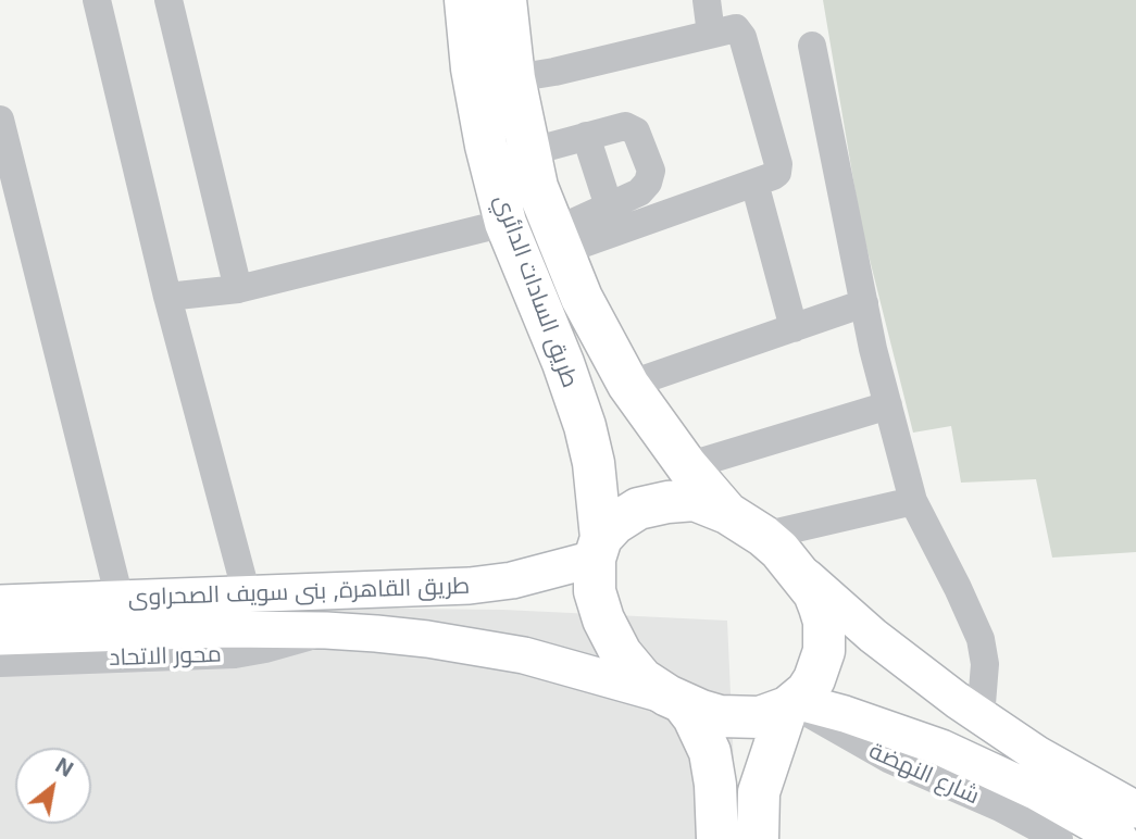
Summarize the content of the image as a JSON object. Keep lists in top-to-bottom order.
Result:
{
  "streets": {
    "highway": ["طريق السادات الدائري"],
    "main road": ["طريق القاهرة, بنى سويف الصحراوى"],
    "street": ["محور الاتحاد", "شارع النهضة"]
  },
  "crossings": [
    ["طريق السادات الدائري", "طريق القاهرة, بنى سويف الصحراوى"],
    ["طريق السادات الدائري", "شارع النهضة"],
    ["طريق القاهرة, بنى سويف الصحراوى", "محور الاتحاد"],
    ["طريق القاهرة, بنى سويف الصحراوى", "شارع النهضة"]
  ],
  "north": "top right"
}
